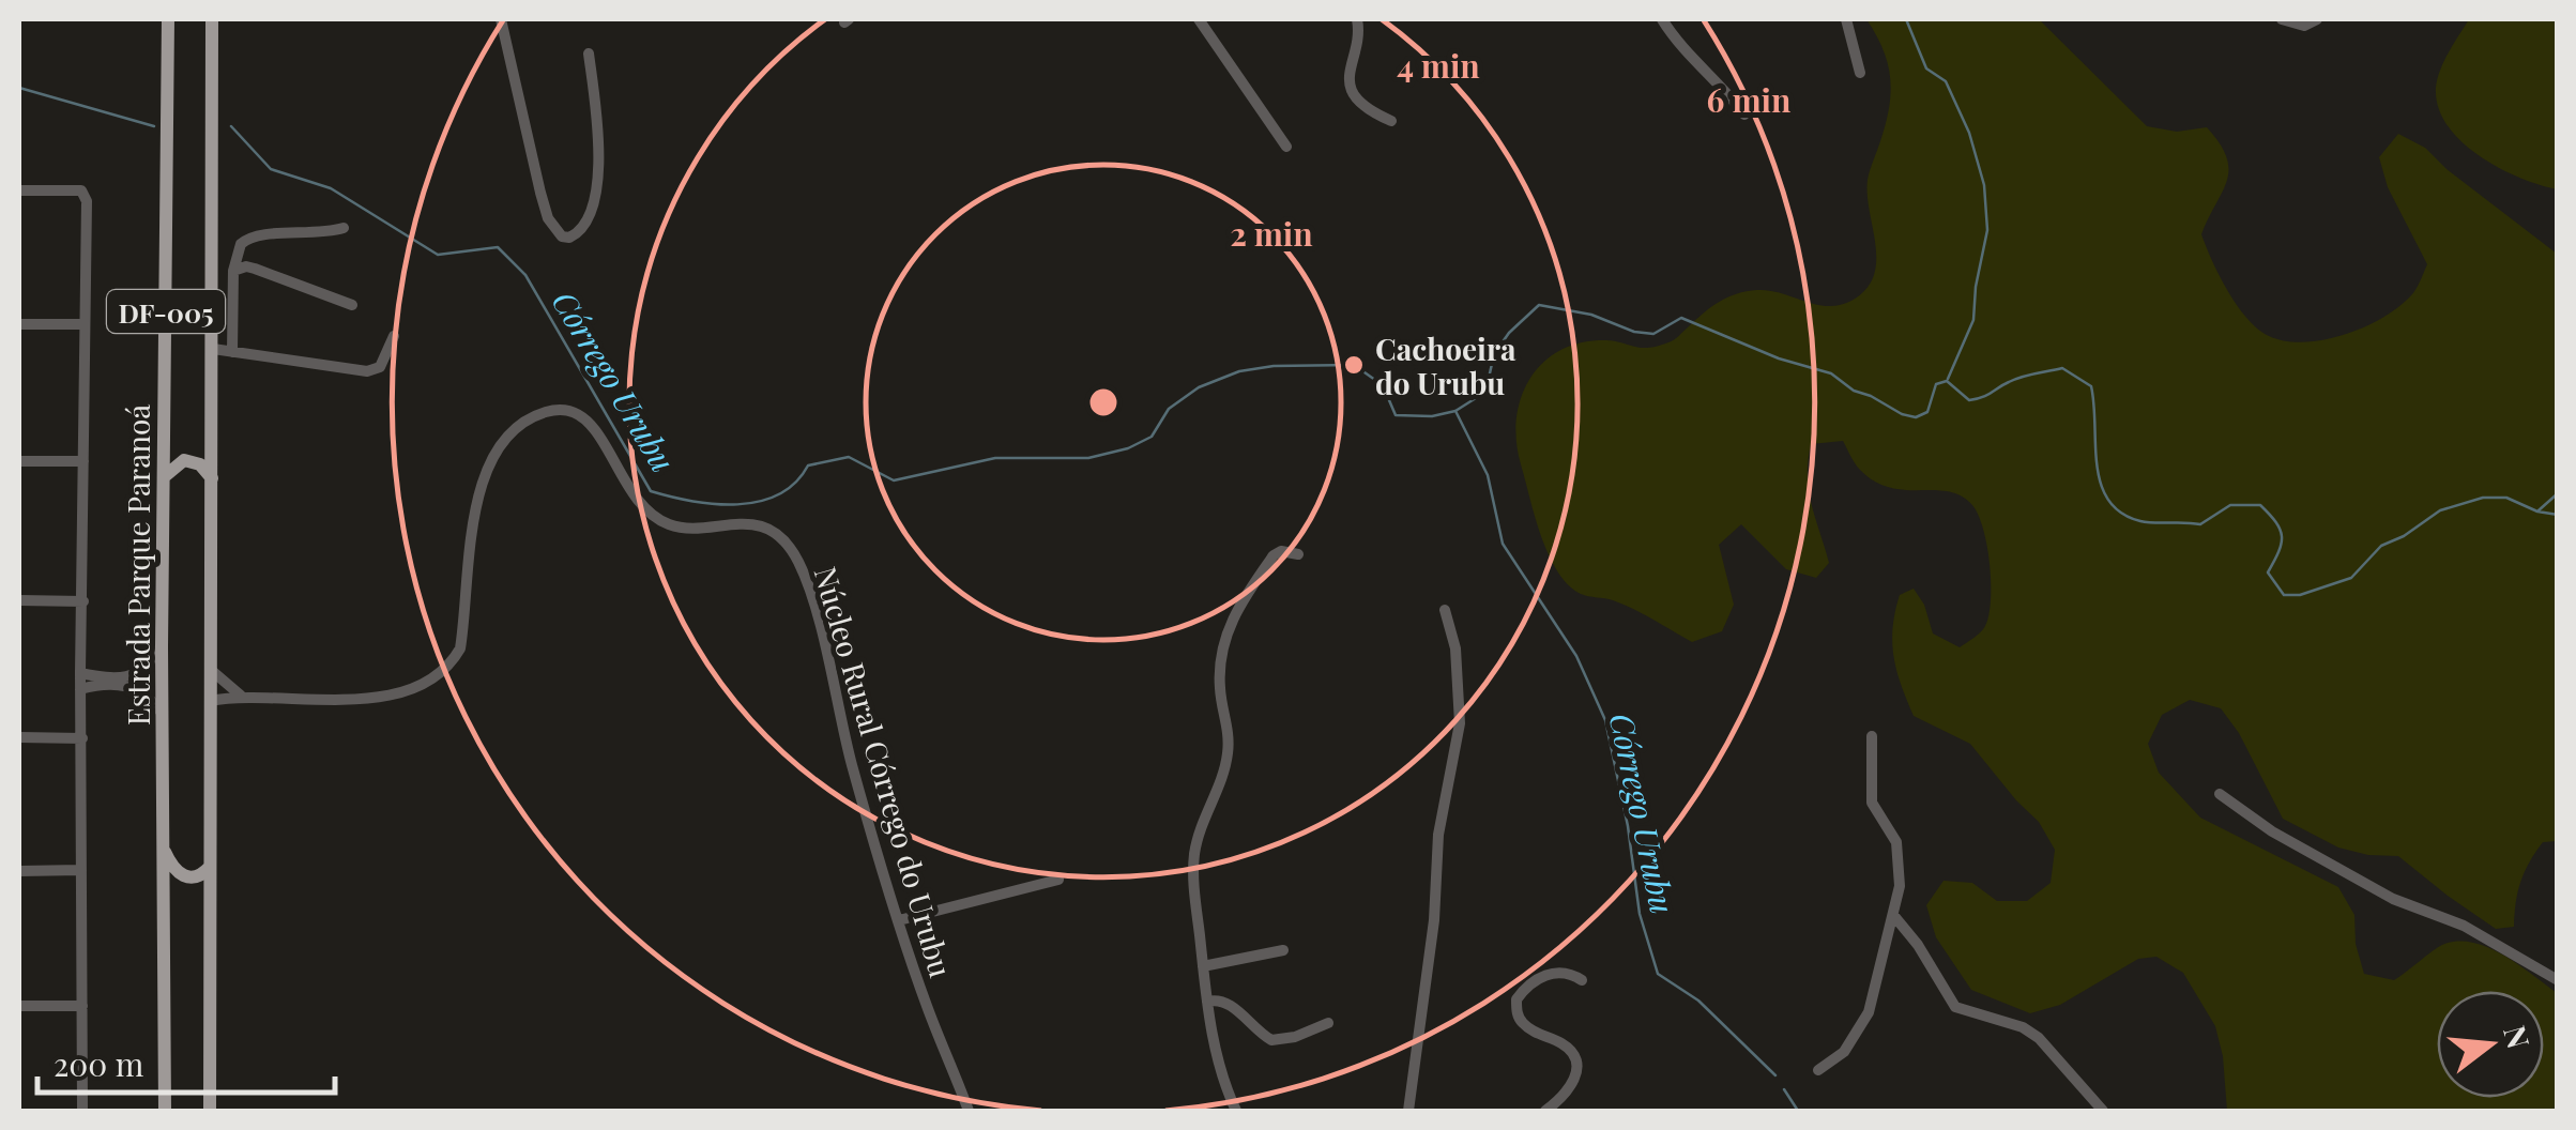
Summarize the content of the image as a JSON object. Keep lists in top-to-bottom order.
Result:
{
  "streets": {
    "main road": ["DF-005", "Estrada Parque Paranoá"],
    "street": ["Núcleo Rural Córrego do Urubu"]
  },
  "crossings": [
    ["DF-005", "Núcleo Rural Córrego do Urubu"]
  ],
  "water": ["Córrego Urubu"],
  "places": ["Cachoeira do Urubu"],
  "scale_bar": "200 m",
  "north": "right",
  "rings": ["4 min", "6 min", "2 min"]
}
